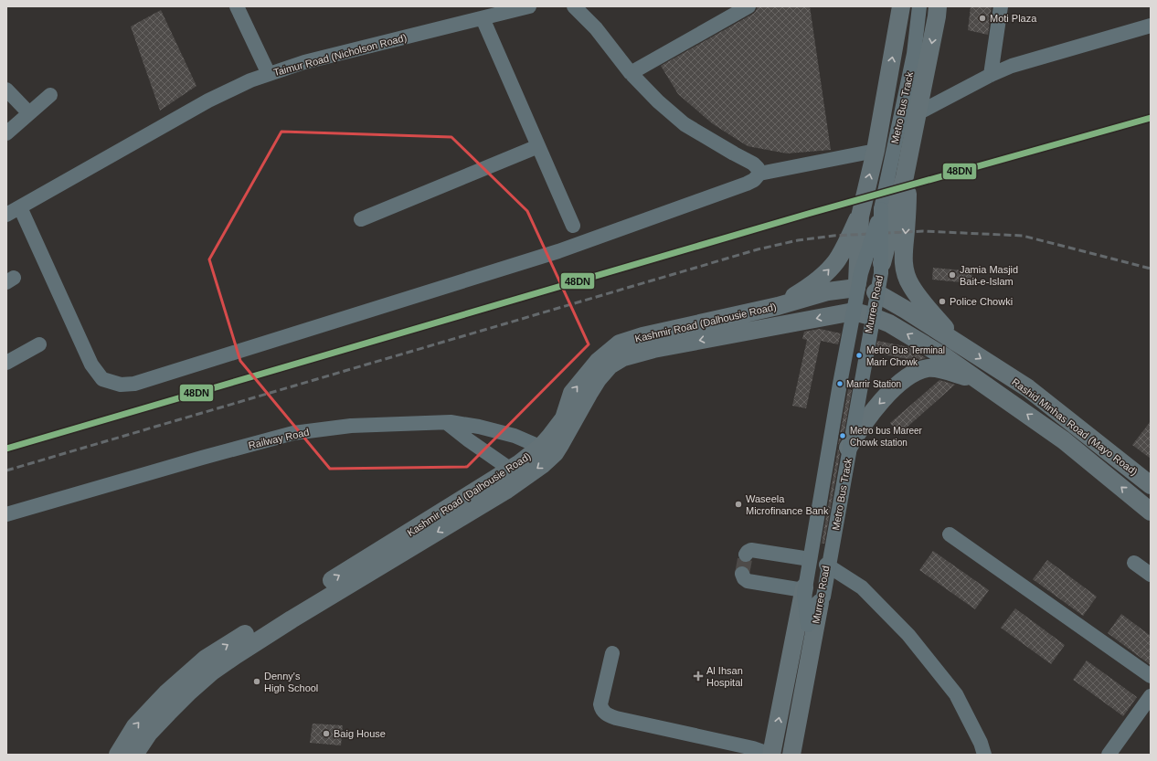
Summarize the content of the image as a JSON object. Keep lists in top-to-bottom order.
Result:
{
  "streets": {
    "main road": ["Murree Road", "Kashmir Road (Dalhousie Road)", "Rashid Minhas Road (Mayo Road)"],
    "street": ["Taimur Road (Nicholson Road)", "Metro Bus Track", "Railway Road"]
  },
  "crossings": [
    ["Murree Road", "Kashmir Road (Dalhousie Road)"],
    ["Murree Road", "Rashid Minhas Road (Mayo Road)"],
    ["Kashmir Road (Dalhousie Road)", "Rashid Minhas Road (Mayo Road)"],
    ["Kashmir Road (Dalhousie Road)", "Railway Road"]
  ],
  "places": {
    "other": [
      "Moti Plaza",
      "Jamia Masjid Bait-e-Islam",
      "Police Chowki",
      "Metro Bus Terminal Marir Chowk",
      "Marrir Station",
      "Metro bus Mareer Chowk station",
      "Waseela Microfinance Bank",
      "Denny's High School",
      "Baig House"
    ],
    "health": ["Al Ihsan Hospital"]
  },
  "lines": ["transit line 48DN"]
}
